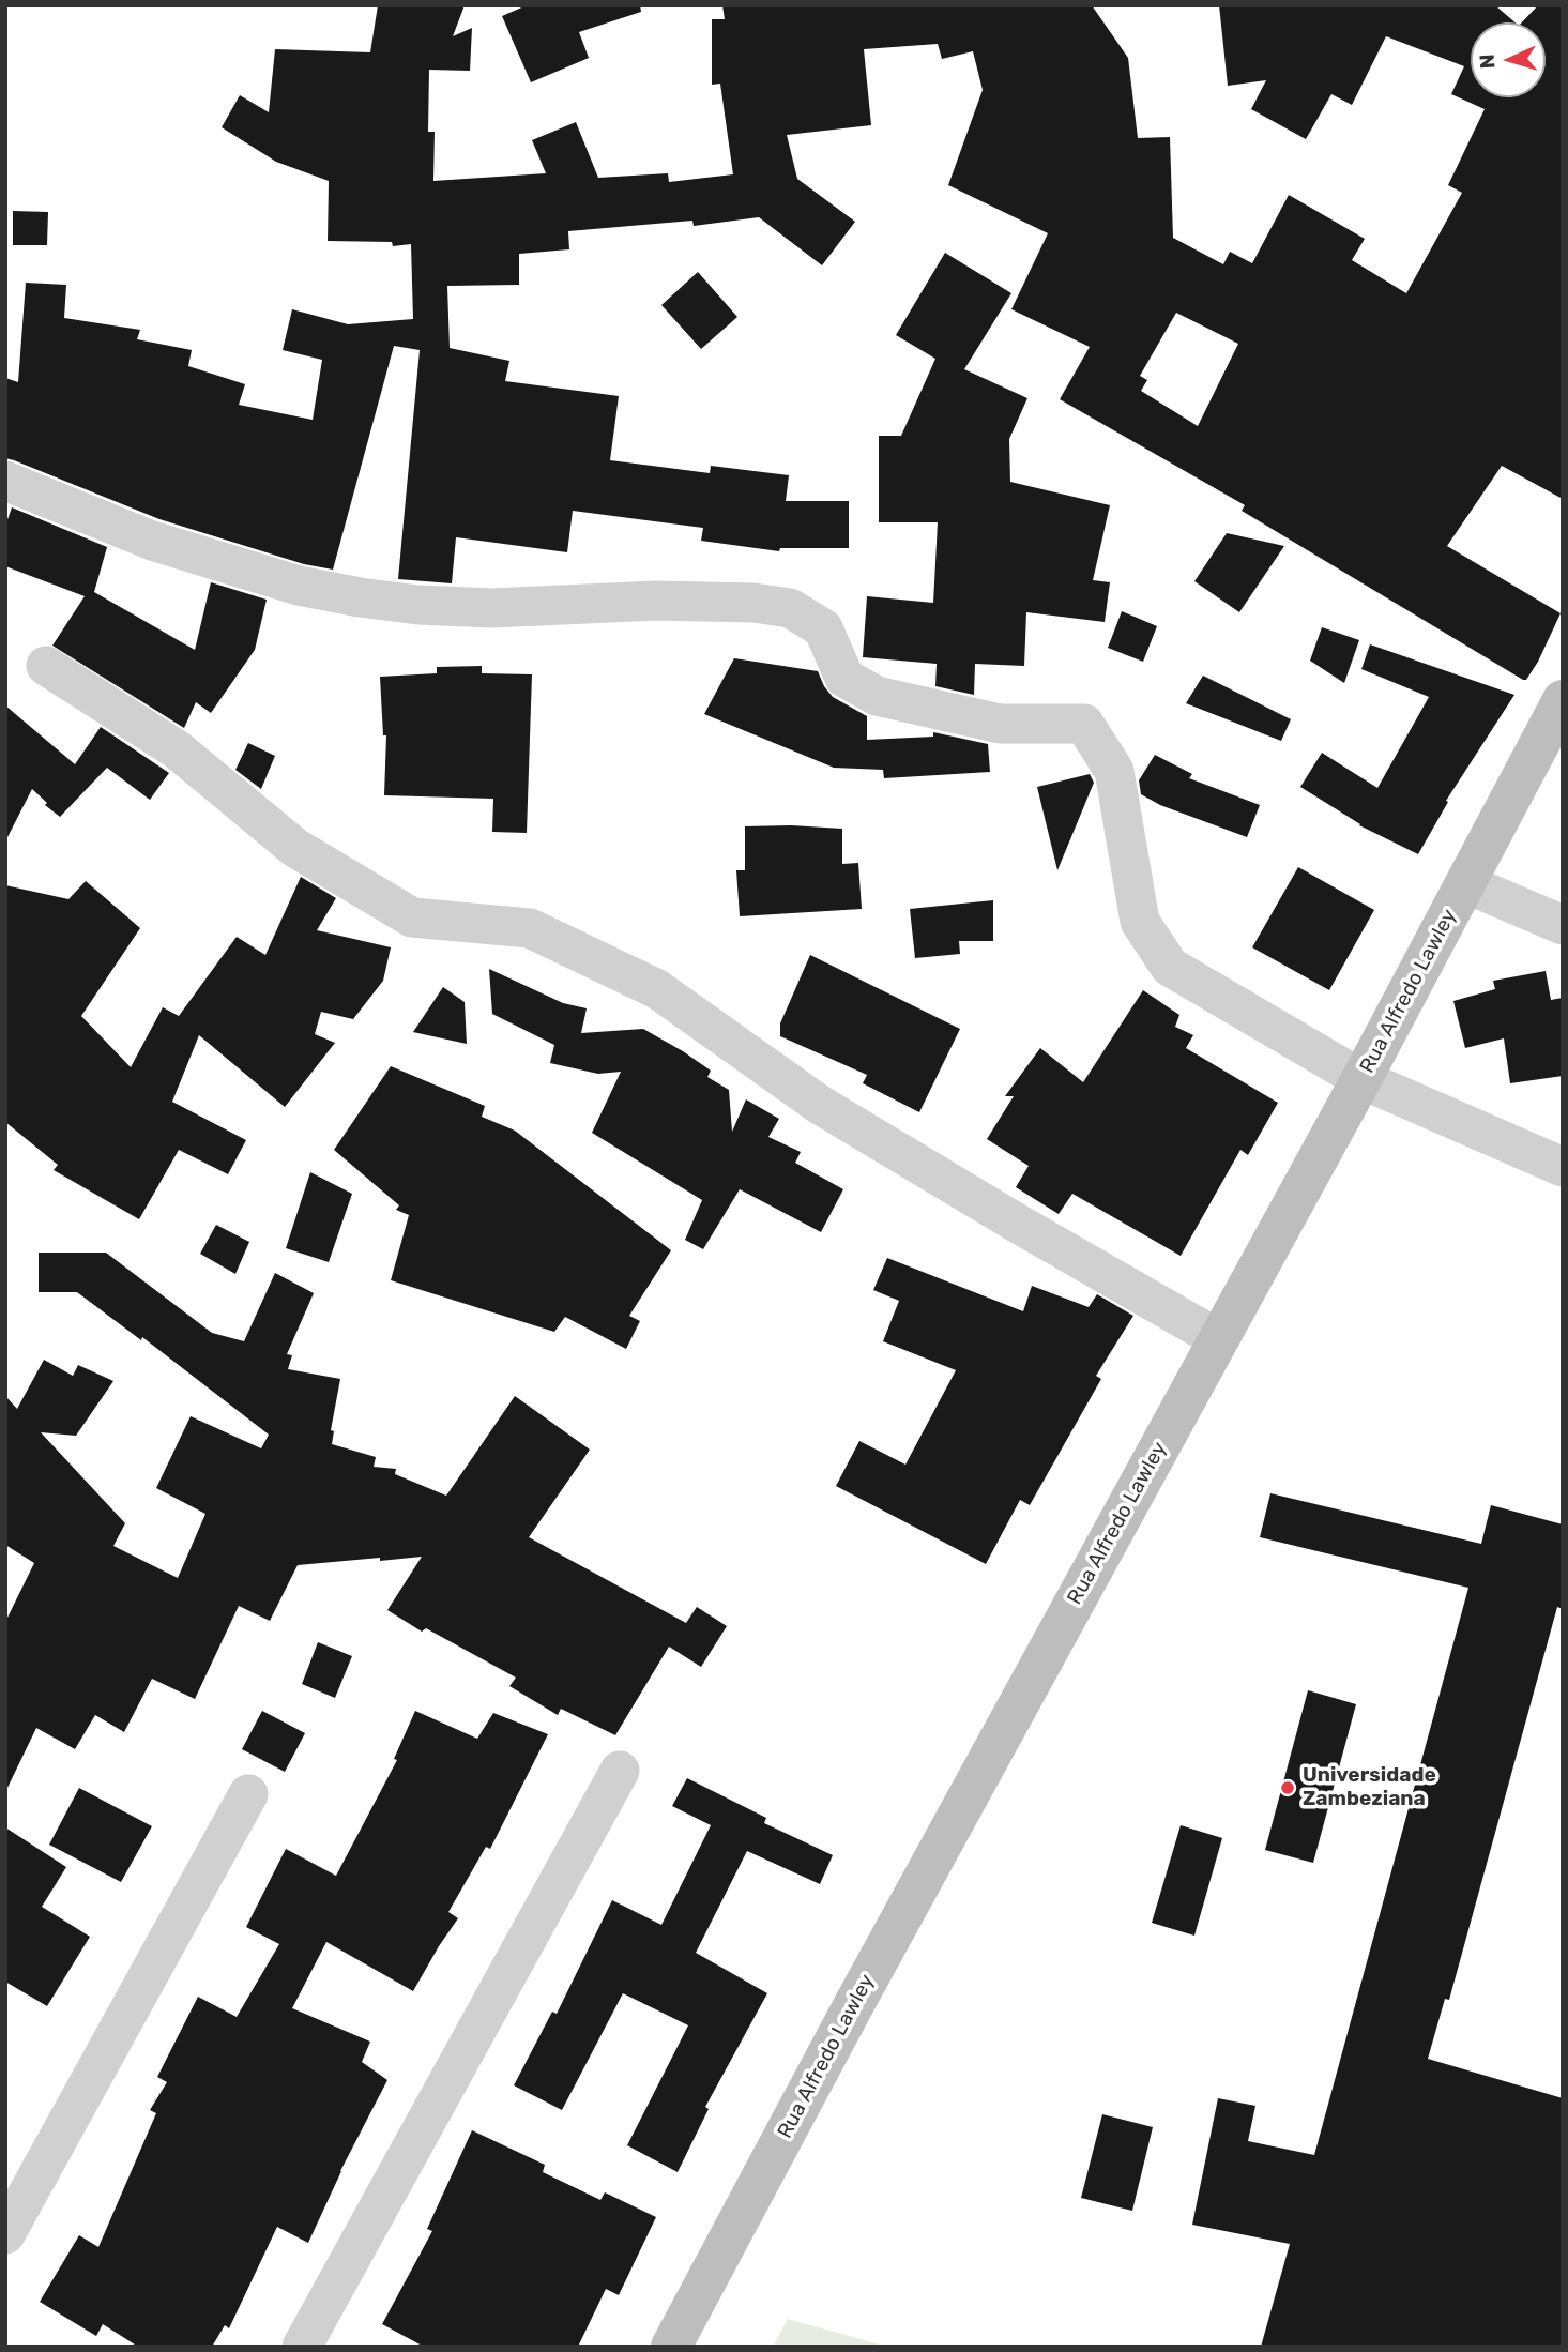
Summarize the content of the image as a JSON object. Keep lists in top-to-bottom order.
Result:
{
  "streets": {
    "street": ["Rua Alfredo Lawley"]
  },
  "places": ["Universidade Zambeziana"],
  "north": "left"
}
